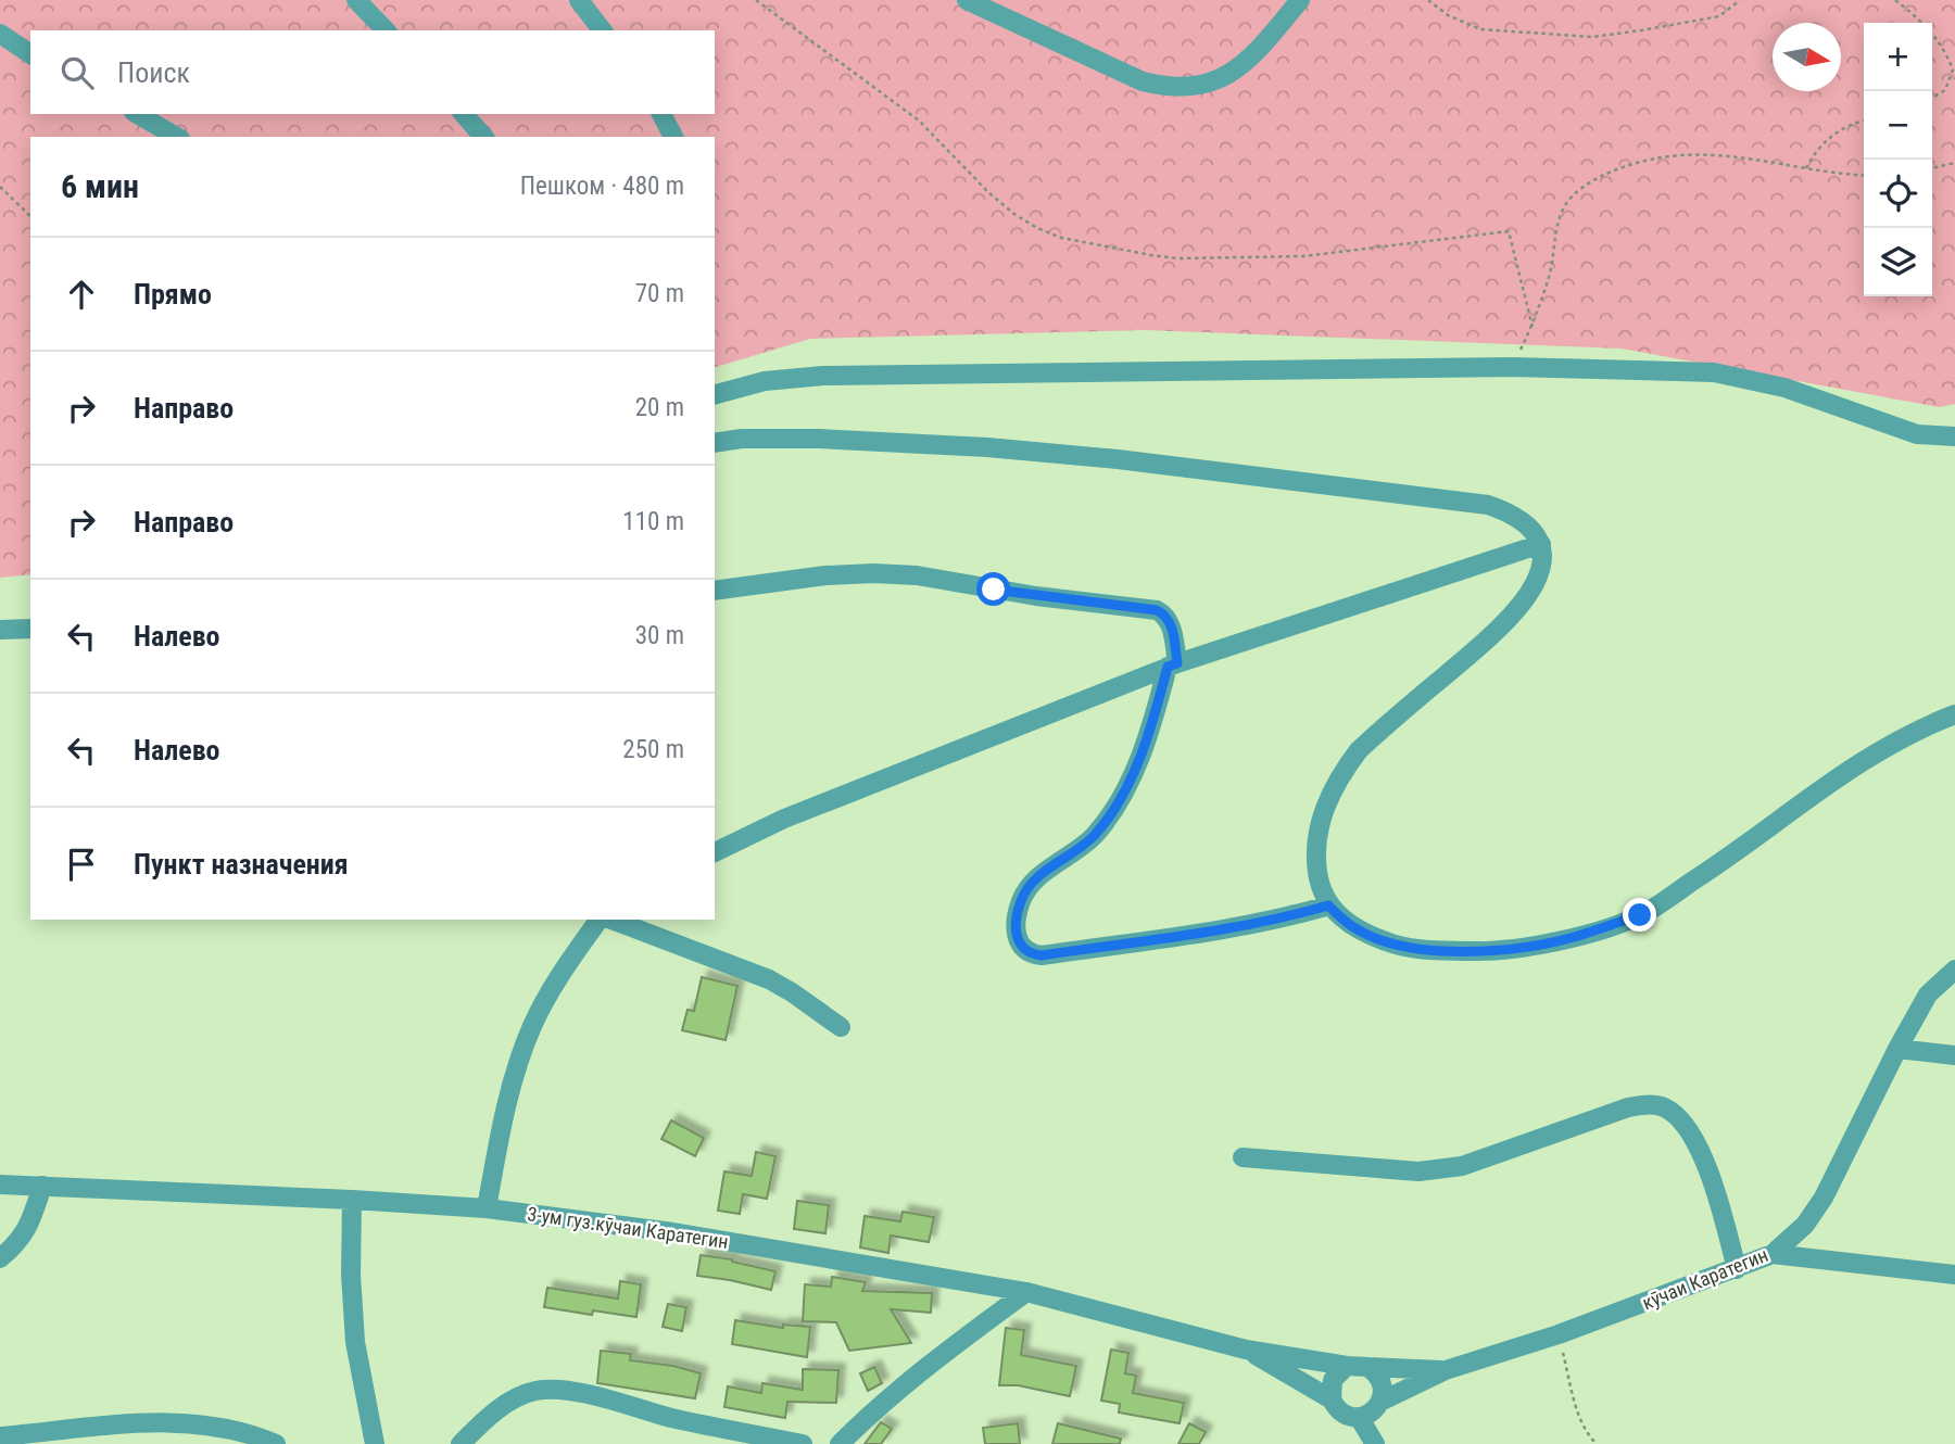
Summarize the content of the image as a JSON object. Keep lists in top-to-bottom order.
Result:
{
  "streets": {
    "street": ["3-ум гуз.кӯчаи Каратегин", "кӯчаи Каратегин"]
  },
  "crossings": [
    ["3-ум гуз.кӯчаи Каратегин", "кӯчаи Каратегин"]
  ],
  "north": "right",
  "page": {
    "map_buttons": ["+", "−"],
    "search": "Поиск",
    "heading": ["6 мин", "Пешком · 480 m"],
    "list": [
      ["Прямо", "70 m"],
      ["Направо", "20 m"],
      ["Направо", "110 m"],
      ["Налево", "30 m"],
      ["Налево", "250 m"],
      "Пункт назначения"
    ]
  }
}
